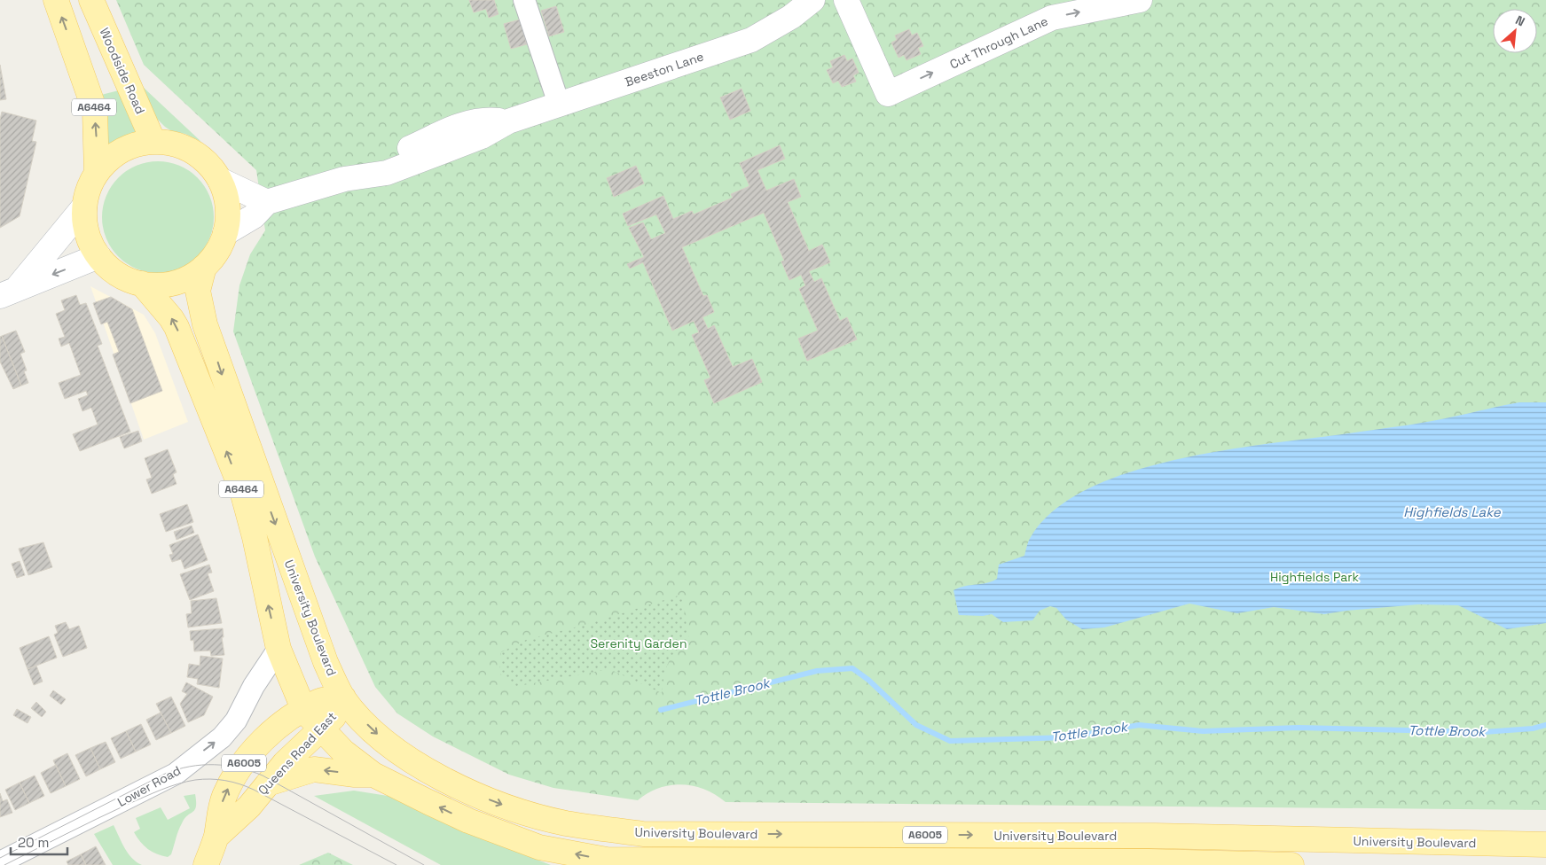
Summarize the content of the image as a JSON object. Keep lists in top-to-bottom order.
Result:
{
  "streets": {
    "main road": [
      "Woodside Road",
      "A6464",
      "University Boulevard",
      "Queens Road East",
      "A6005"
    ],
    "street": ["Cut Through Lane", "Beeston Lane", "Lower Road"]
  },
  "crossings": [
    ["Woodside Road", "A6464"],
    ["Woodside Road", "University Boulevard"],
    ["A6464", "University Boulevard"],
    ["University Boulevard", "Queens Road East"],
    ["University Boulevard", "A6005"],
    ["University Boulevard", "Lower Road"],
    ["Queens Road East", "A6005"]
  ],
  "one_way": ["Lower Road"],
  "water": ["Highfields Lake", "Tottle Brook"],
  "parks": ["Highfields Park", "Serenity Garden"],
  "scale_bar": "20 m",
  "north": "top right"
}
